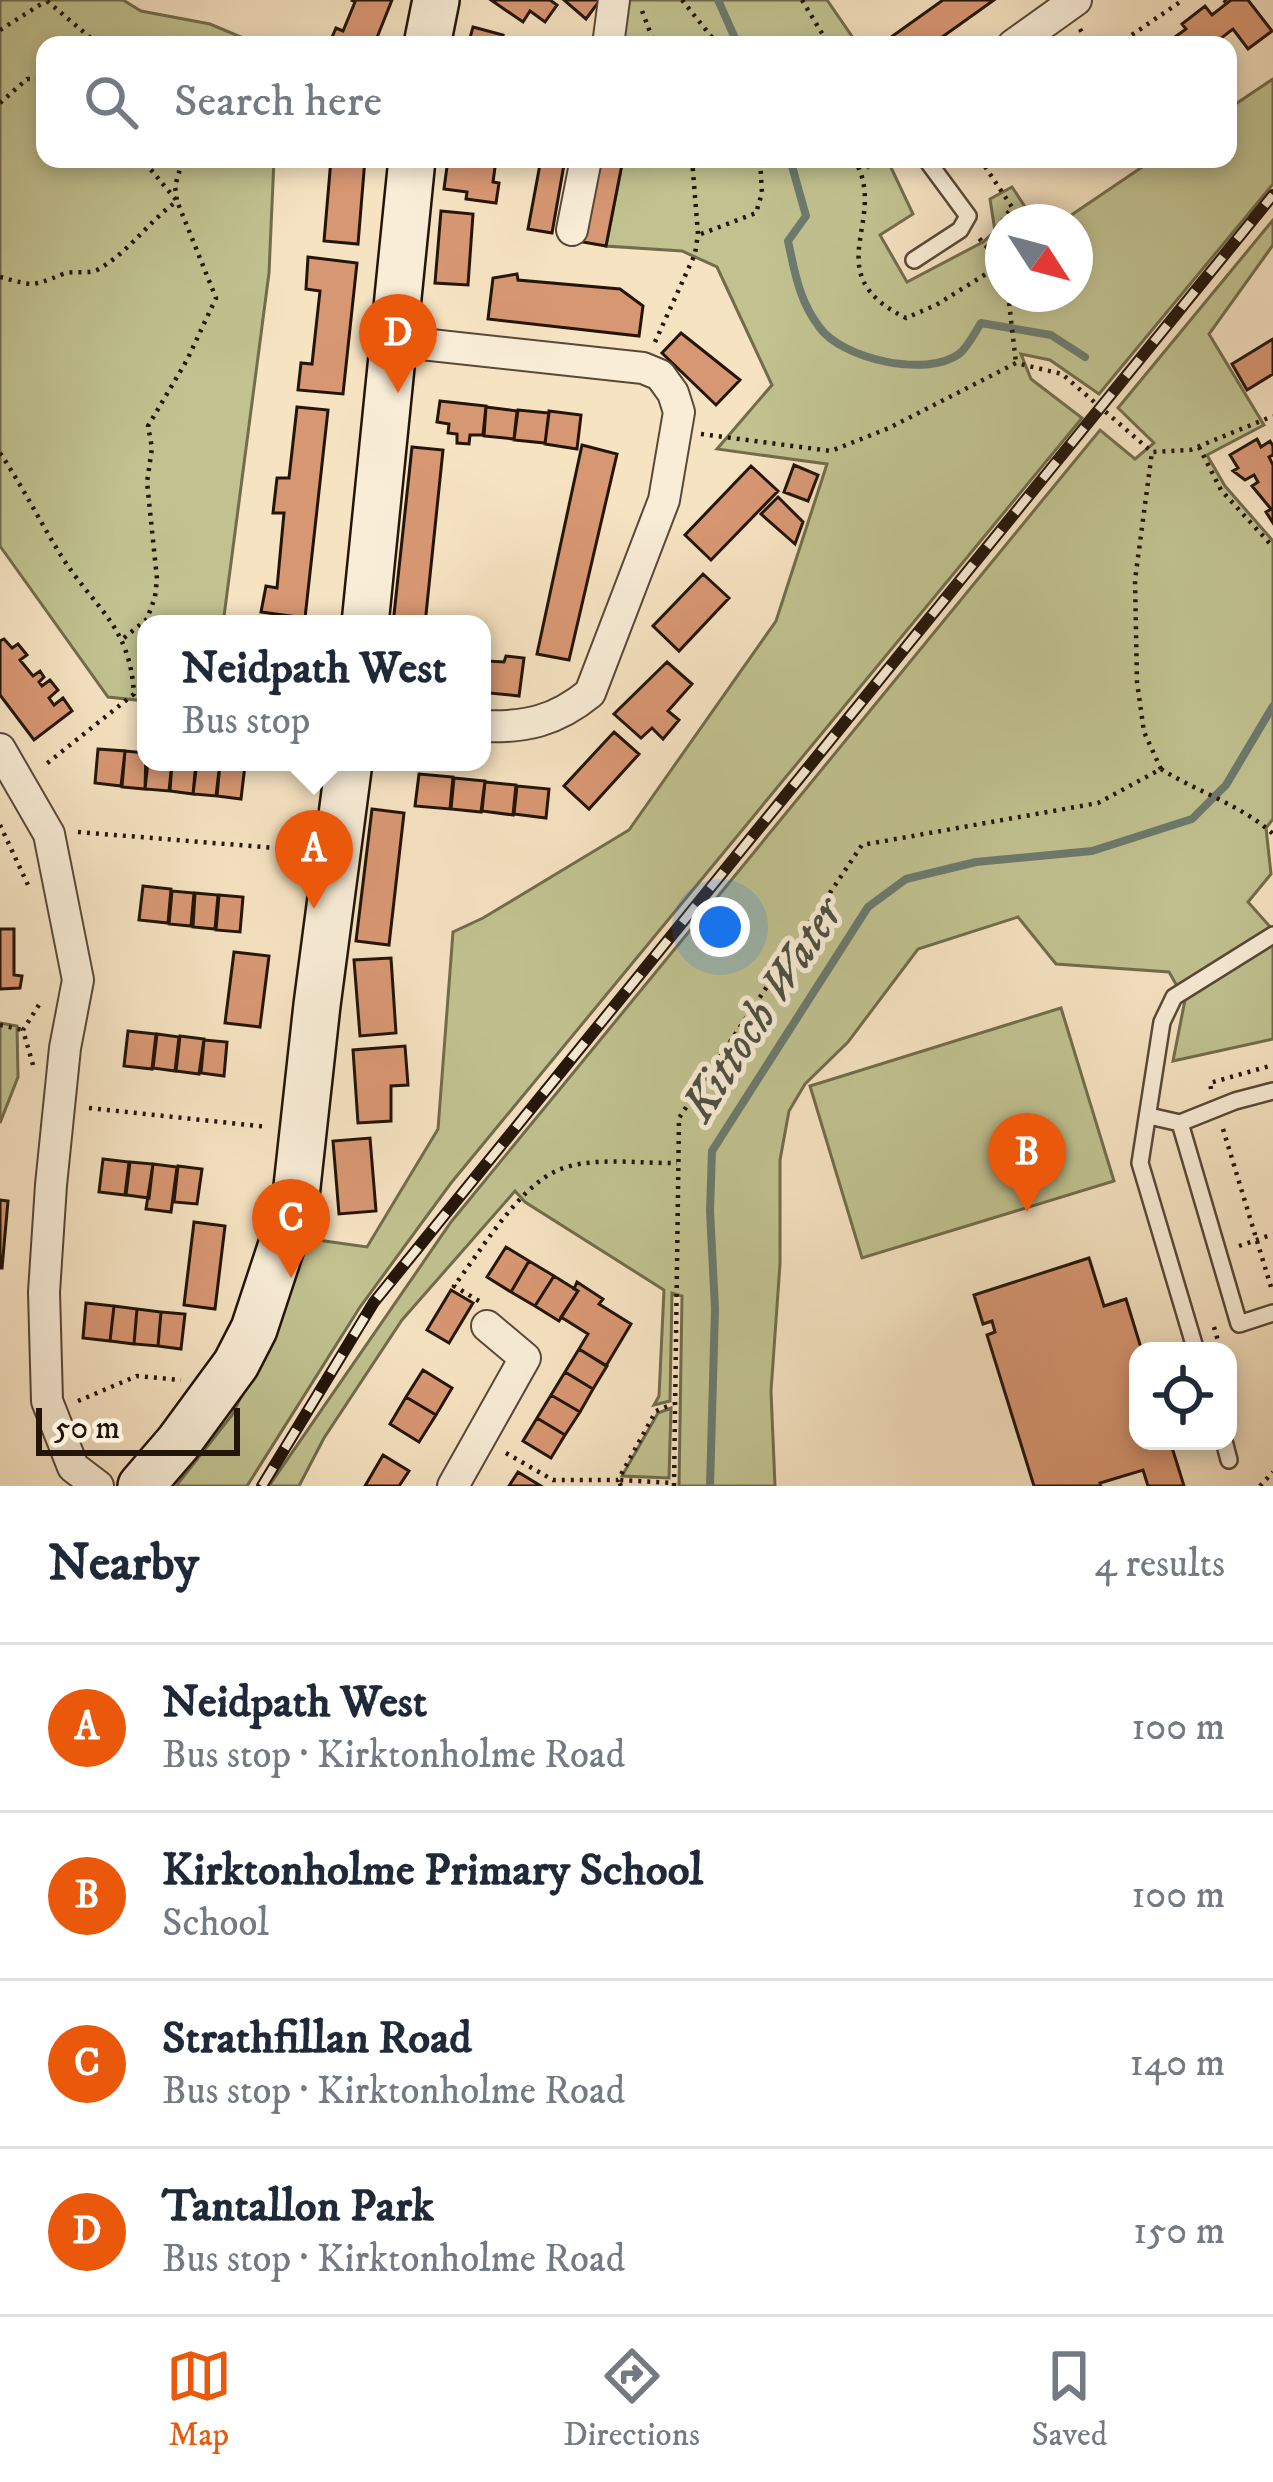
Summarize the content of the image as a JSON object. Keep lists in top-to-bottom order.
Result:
{
  "water": ["Kittoch Water"],
  "scale_bar": "50 m",
  "north": "bottom right",
  "page": {
    "search": "Search here",
    "pins": [
      "D",
      "A",
      "B",
      "C"
    ],
    "popup": ["Neidpath West", "Bus stop"],
    "scale": "50 m",
    "heading": ["Nearby", "4 results"],
    "list": [
      {
        "mark": "A",
        "name": "Neidpath West",
        "note": "Bus stop · Kirktonholme Road",
        "value": "100 m"
      },
      {
        "mark": "B",
        "name": "Kirktonholme Primary School",
        "note": "School",
        "value": "100 m"
      },
      {
        "mark": "C",
        "name": "Strathfillan Road",
        "note": "Bus stop · Kirktonholme Road",
        "value": "140 m"
      },
      {
        "mark": "D",
        "name": "Tantallon Park",
        "note": "Bus stop · Kirktonholme Road",
        "value": "150 m"
      }
    ],
    "nav": ["Map", "Directions", "Saved"]
  }
}
